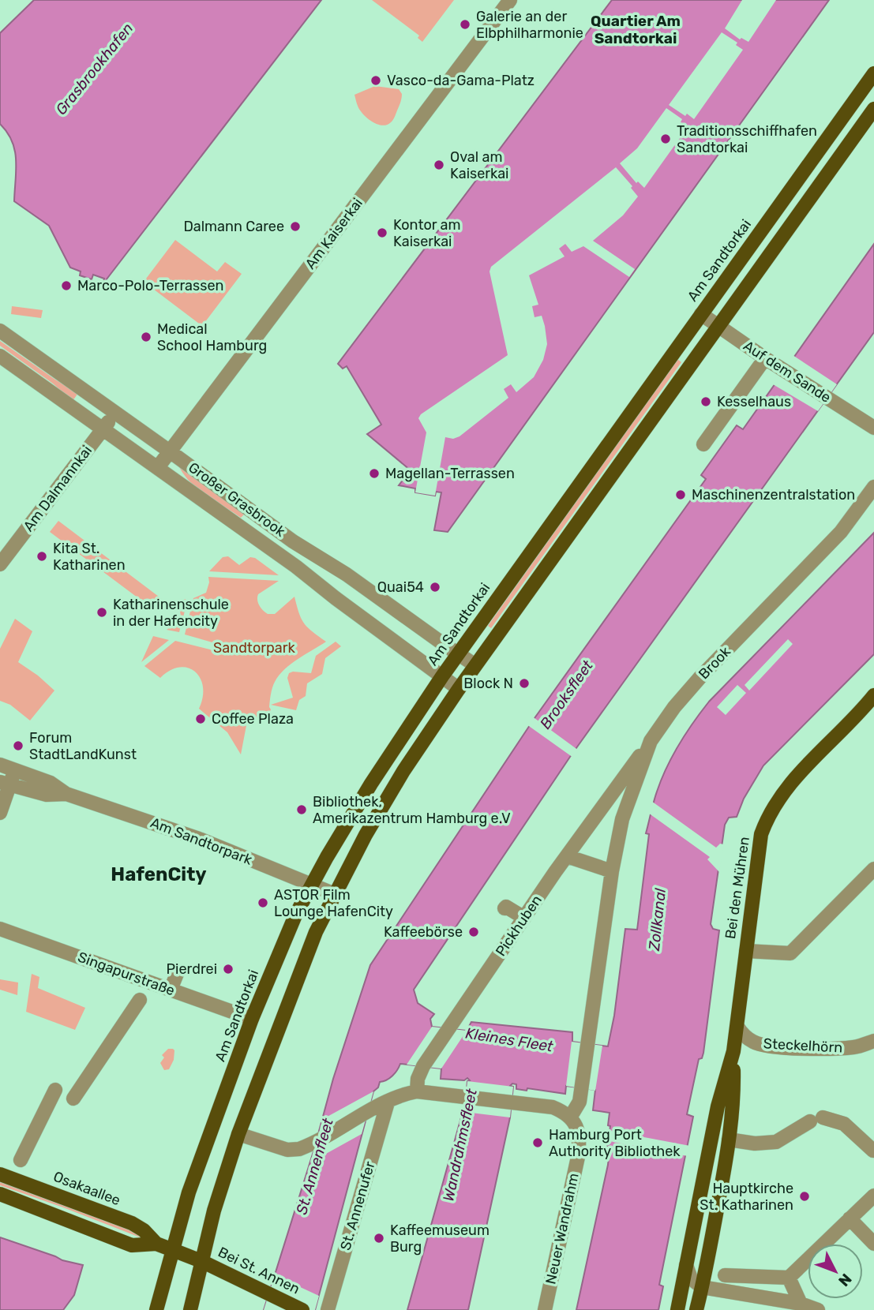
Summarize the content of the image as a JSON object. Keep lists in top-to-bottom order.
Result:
{
  "streets": {
    "main road": [
      "Am Sandtorkai",
      "Bei den Mühren",
      "Osakaallee",
      "Bei St. Annen"
    ],
    "street": [
      "Am Kaiserkai",
      "Auf dem Sande",
      "Am Dalmannkai",
      "Großer Grasbrook",
      "Brook",
      "Am Sandtorpark",
      "Pickhuben",
      "Singapurstraße",
      "Steckelhörn",
      "St. Annenufer",
      "Neuer Wandrahm"
    ]
  },
  "crossings": [
    ["Am Kaiserkai", "Großer Grasbrook"],
    ["Am Sandtorkai", "Auf dem Sande"],
    ["Am Sandtorkai", "Großer Grasbrook"],
    ["Am Sandtorkai", "Am Sandtorpark"],
    ["Am Sandtorkai", "Singapurstraße"],
    ["Am Sandtorkai", "Osakaallee"],
    ["Am Dalmannkai", "Großer Grasbrook"],
    ["Brook", "Pickhuben"],
    ["Brook", "Neuer Wandrahm"],
    ["Bei den Mühren", "Steckelhörn"],
    ["Osakaallee", "Bei St. Annen"]
  ],
  "districts": ["Quartier Am Sandtorkai", "HafenCity"],
  "water": [
    "Grasbrookhafen",
    "Brooksfleet",
    "Zollkanal",
    "Kleines Fleet",
    "Wandrahmsfleet",
    "St. Annenfleet"
  ],
  "parks": ["Sandtorpark"],
  "places": [
    "Galerie an der Elbphilharmonie",
    "Vasco-da-Gama-Platz",
    "Traditionsschiffhafen Sandtorkai",
    "Oval am Kaiserkai",
    "Dalmann Caree",
    "Kontor am Kaiserkai",
    "Marco-Polo-Terrassen",
    "Medical School Hamburg",
    "Kesselhaus",
    "Magellan-Terrassen",
    "Maschinenzentralstation",
    "Kita St. Katharinen",
    "Quai54",
    "Katharinenschule in der Hafencity",
    "Block N",
    "Coffee Plaza",
    "Forum StadtLandKunst",
    "Bibliothek, Amerikazentrum Hamburg e.V",
    "ASTOR Film Lounge HafenCity",
    "Kaffeebörse",
    "Pierdrei",
    "Hamburg Port Authority Bibliothek",
    "Hauptkirche St. Katharinen",
    "Kaffeemuseum Burg"
  ],
  "north": "bottom right"
}
